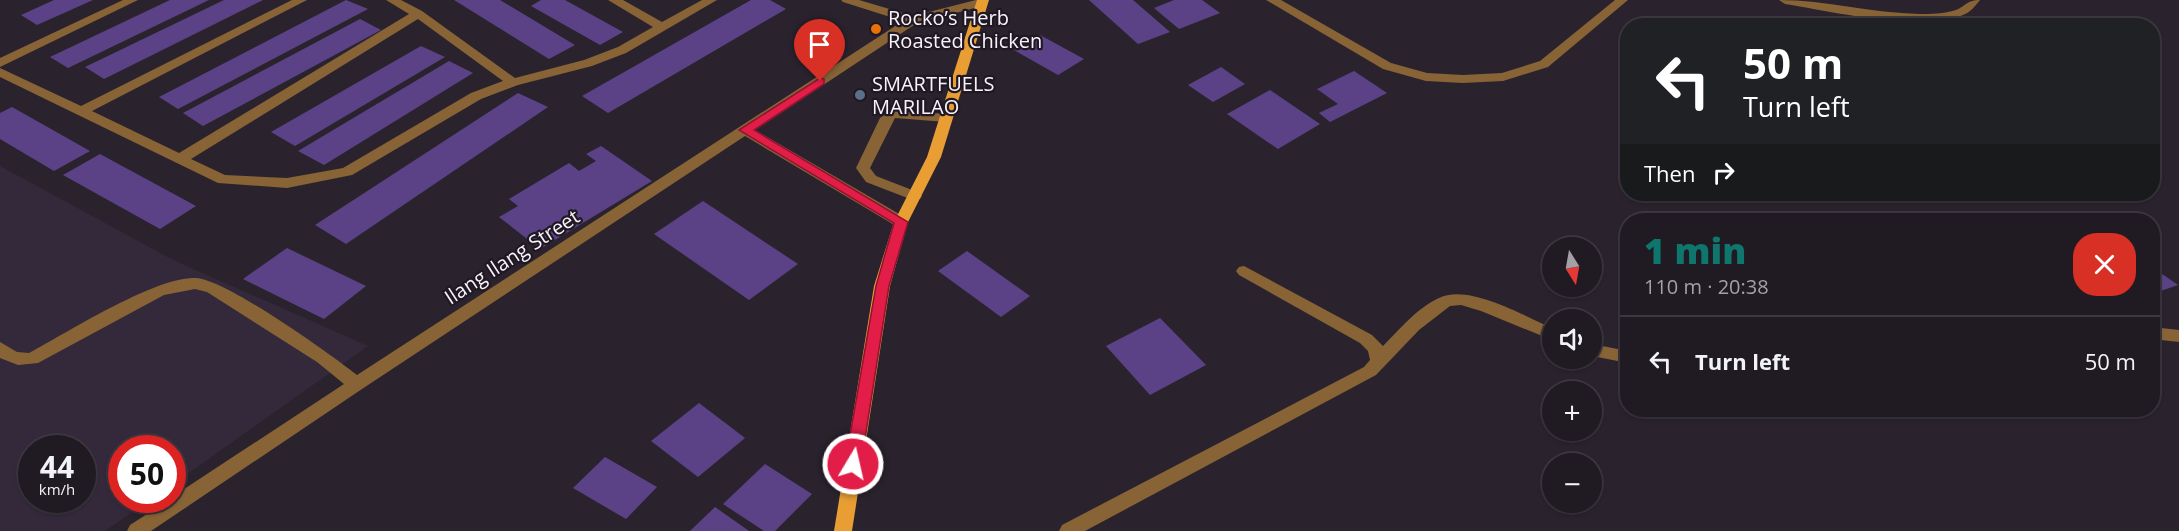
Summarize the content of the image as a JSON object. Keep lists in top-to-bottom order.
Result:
{
  "streets": {
    "street": ["Ilang Ilang Street"]
  },
  "places": ["Rocko’s Herb Roasted Chicken", "SMARTFUELS MARILAO"],
  "north": "bottom",
  "page": {
    "turn": ["50 m", "Turn left"],
    "then": "Then",
    "heading": ["1 min", "110 m · 20:38"],
    "map_buttons": ["+", "−"],
    "list": [
      {
        "name": "Turn left",
        "value": "50 m"
      }
    ],
    "speed": "44 km/h",
    "limit": "50"
  }
}
